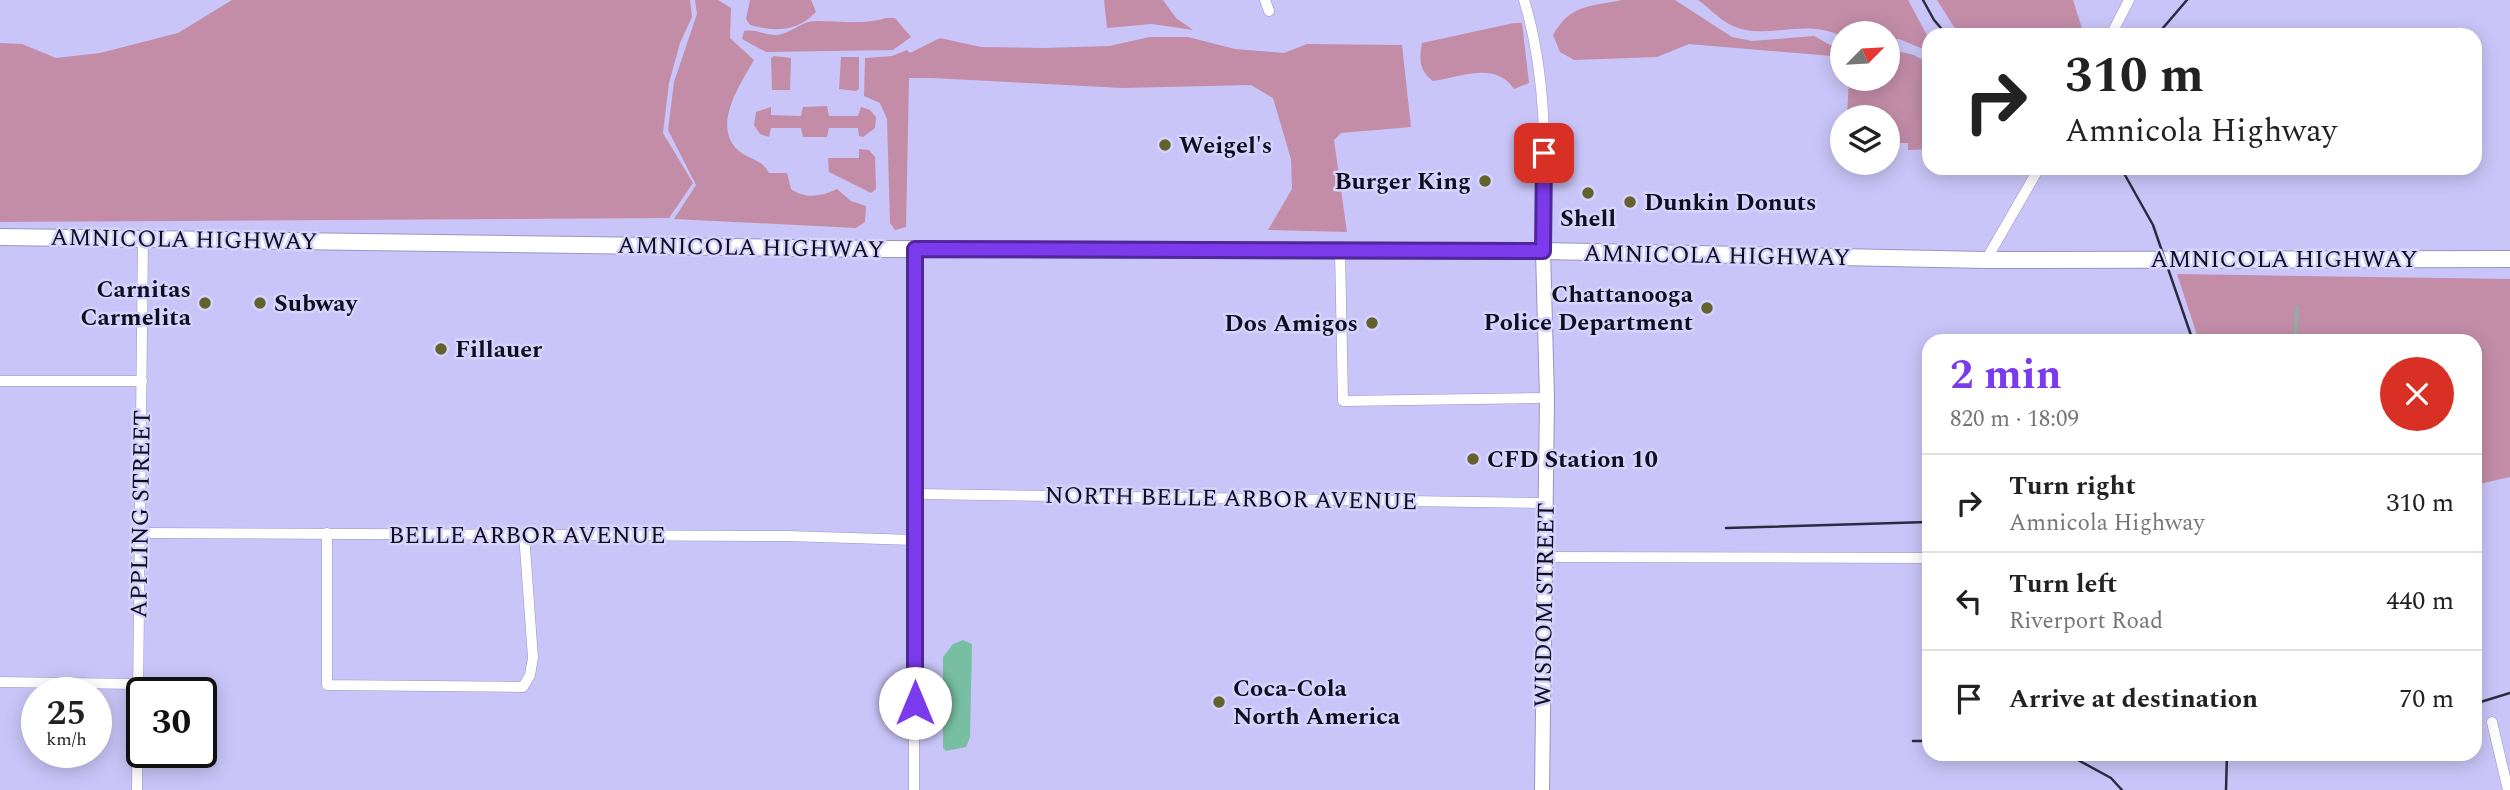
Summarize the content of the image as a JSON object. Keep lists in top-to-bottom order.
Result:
{
  "streets": {
    "main road": ["AMNICOLA HIGHWAY"],
    "street": [
      "NORTH BELLE ARBOR AVENUE",
      "APPLING STREET",
      "BELLE ARBOR AVENUE",
      "WISDOM STREET"
    ]
  },
  "crossings": [
    ["AMNICOLA HIGHWAY", "APPLING STREET"],
    ["AMNICOLA HIGHWAY", "WISDOM STREET"],
    ["NORTH BELLE ARBOR AVENUE", "WISDOM STREET"],
    ["APPLING STREET", "BELLE ARBOR AVENUE"]
  ],
  "places": [
    "Weigel's",
    "Burger King",
    "Shell",
    "Dunkin Donuts",
    "Carnitas Carmelita",
    "Subway",
    "Chattanooga Police Department",
    "Dos Amigos",
    "Fillauer",
    "CFD Station 10",
    "Coca-Cola North America"
  ],
  "north": "top right",
  "page": {
    "turn": ["310 m", "Amnicola Highway"],
    "heading": ["2 min", "820 m · 18:09"],
    "list": [
      {
        "name": "Turn right",
        "note": "Amnicola Highway",
        "value": "310 m"
      },
      {
        "name": "Turn left",
        "note": "Riverport Road",
        "value": "440 m"
      },
      {
        "name": "Arrive at destination",
        "value": "70 m"
      }
    ],
    "speed": "25 km/h",
    "limit": "30"
  }
}
